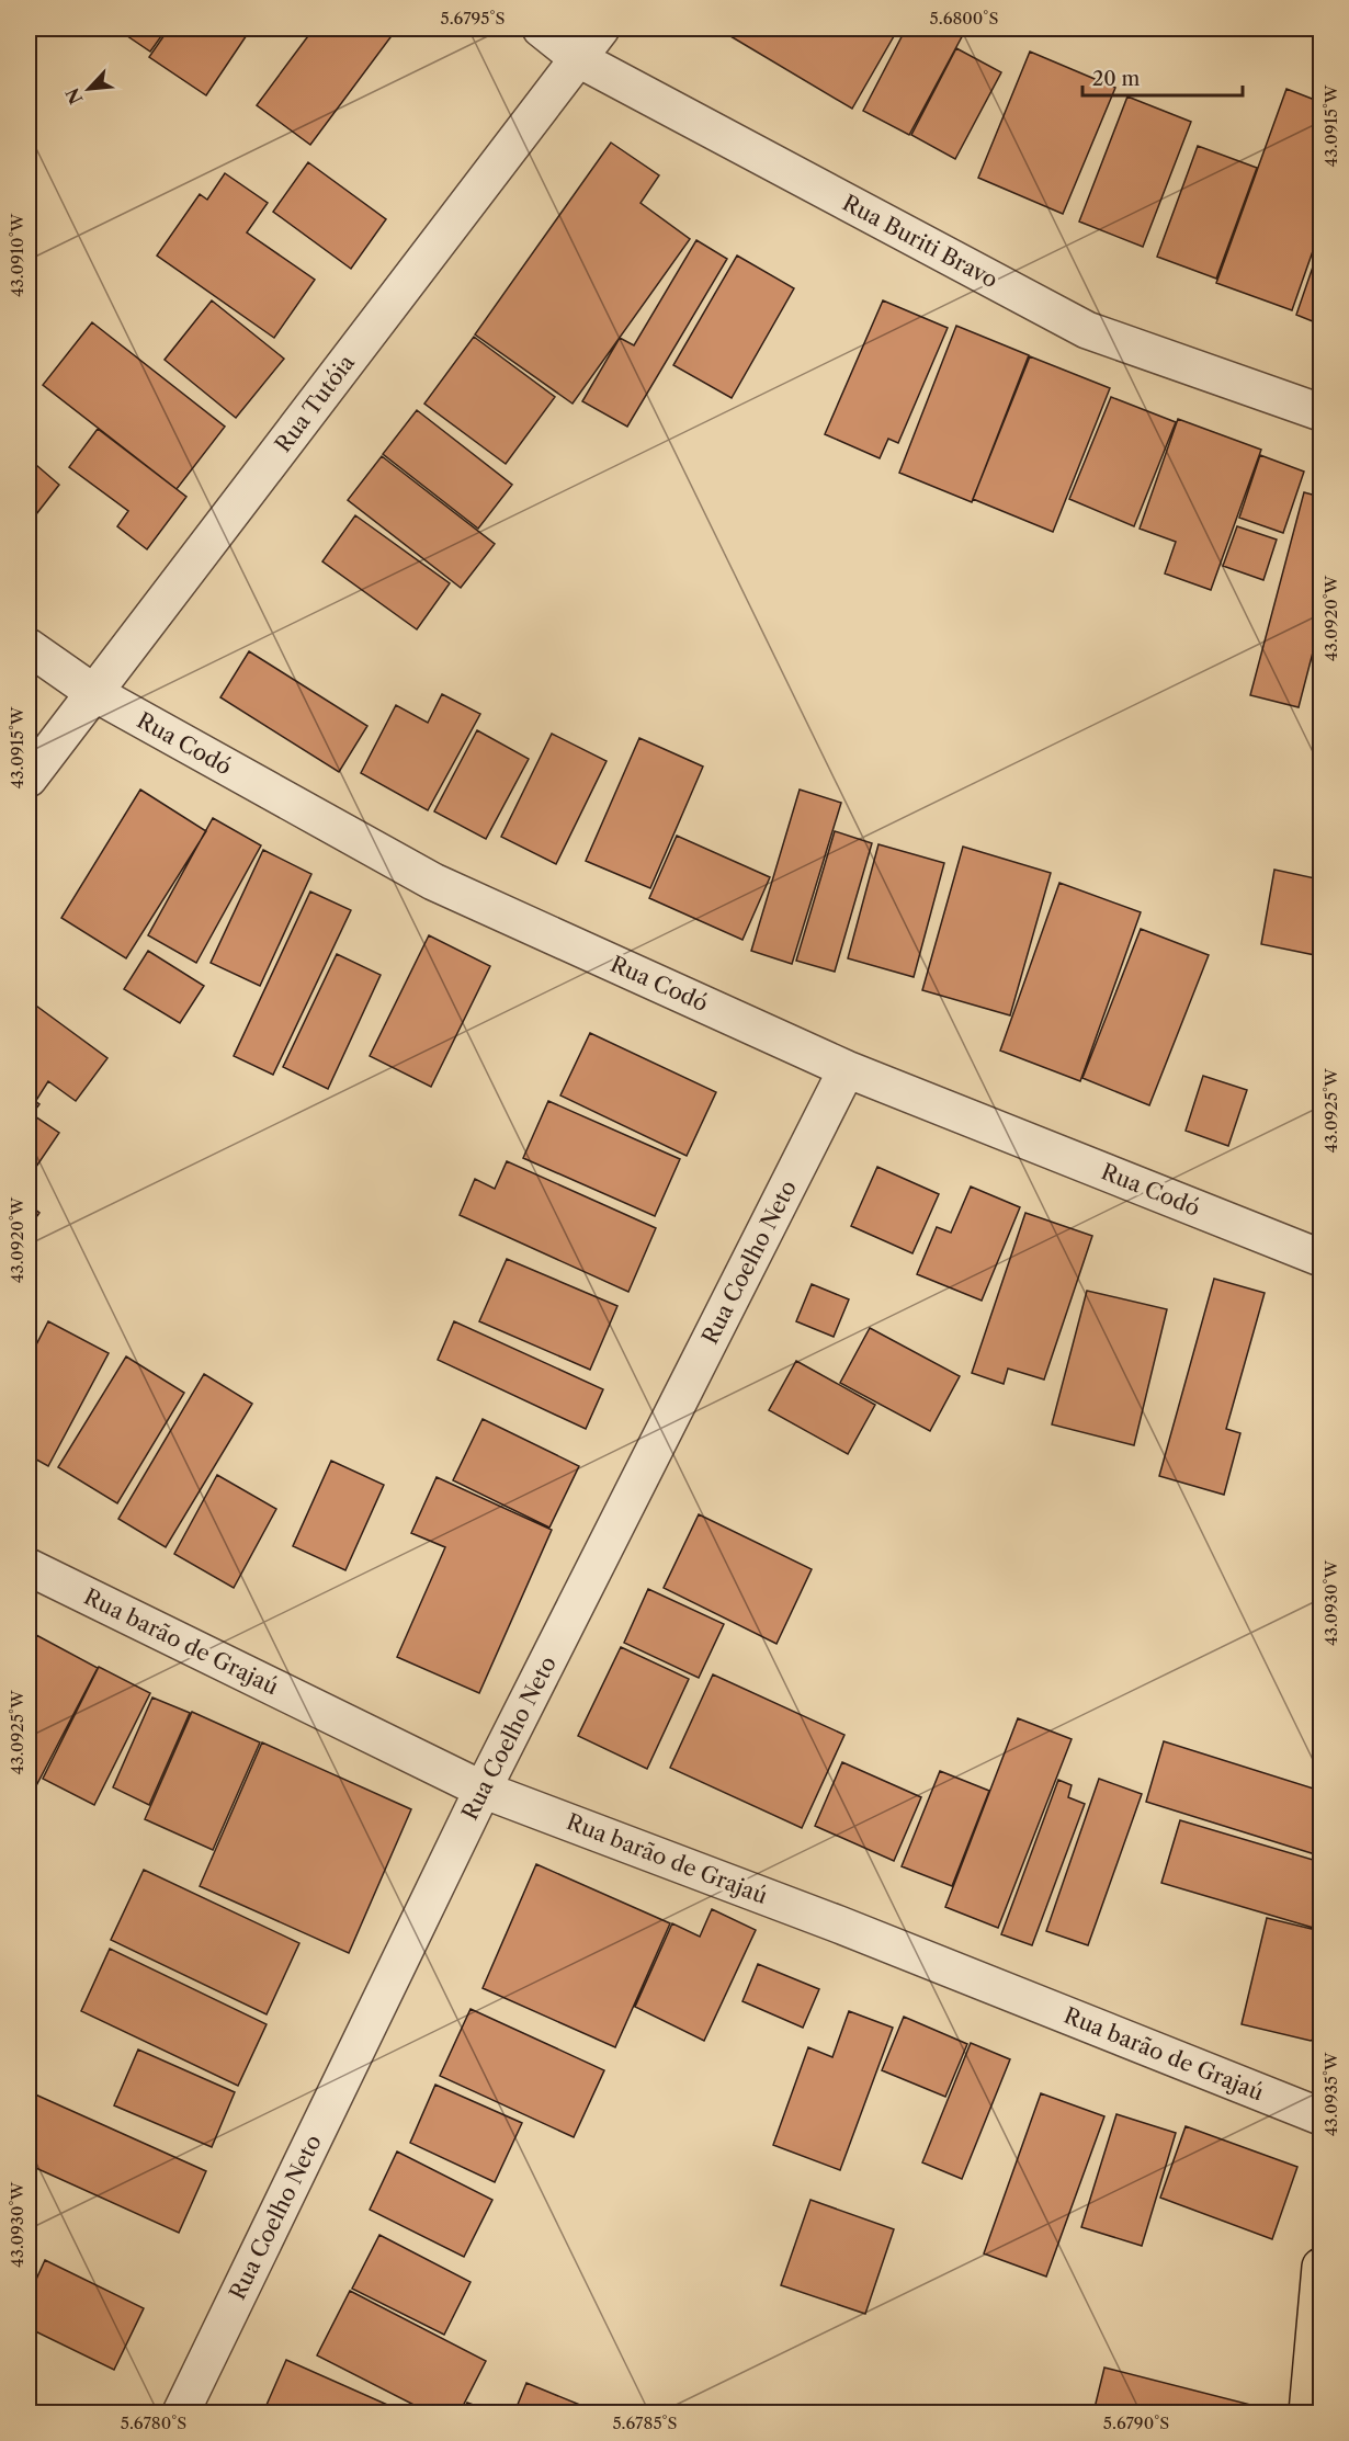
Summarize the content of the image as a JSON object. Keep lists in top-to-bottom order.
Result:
{
  "streets": {
    "street": [
      "Rua Buriti Bravo",
      "Rua Tutóia",
      "Rua Codó",
      "Rua Coelho Neto",
      "Rua barão de Grajaú"
    ]
  },
  "crossings": [
    ["Rua Buriti Bravo", "Rua Tutóia"],
    ["Rua Tutóia", "Rua Codó"],
    ["Rua Codó", "Rua Coelho Neto"],
    ["Rua Coelho Neto", "Rua barão de Grajaú"]
  ],
  "scale_bar": "20 m",
  "north": "bottom left",
  "coordinates": [
    "5.6795°S",
    "5.6800°S",
    "43.0915°W",
    "43.0910°W",
    "43.0920°W",
    "43.0925°W",
    "43.0930°W",
    "43.0935°W",
    "5.6780°S",
    "5.6785°S",
    "5.6790°S"
  ]
}
